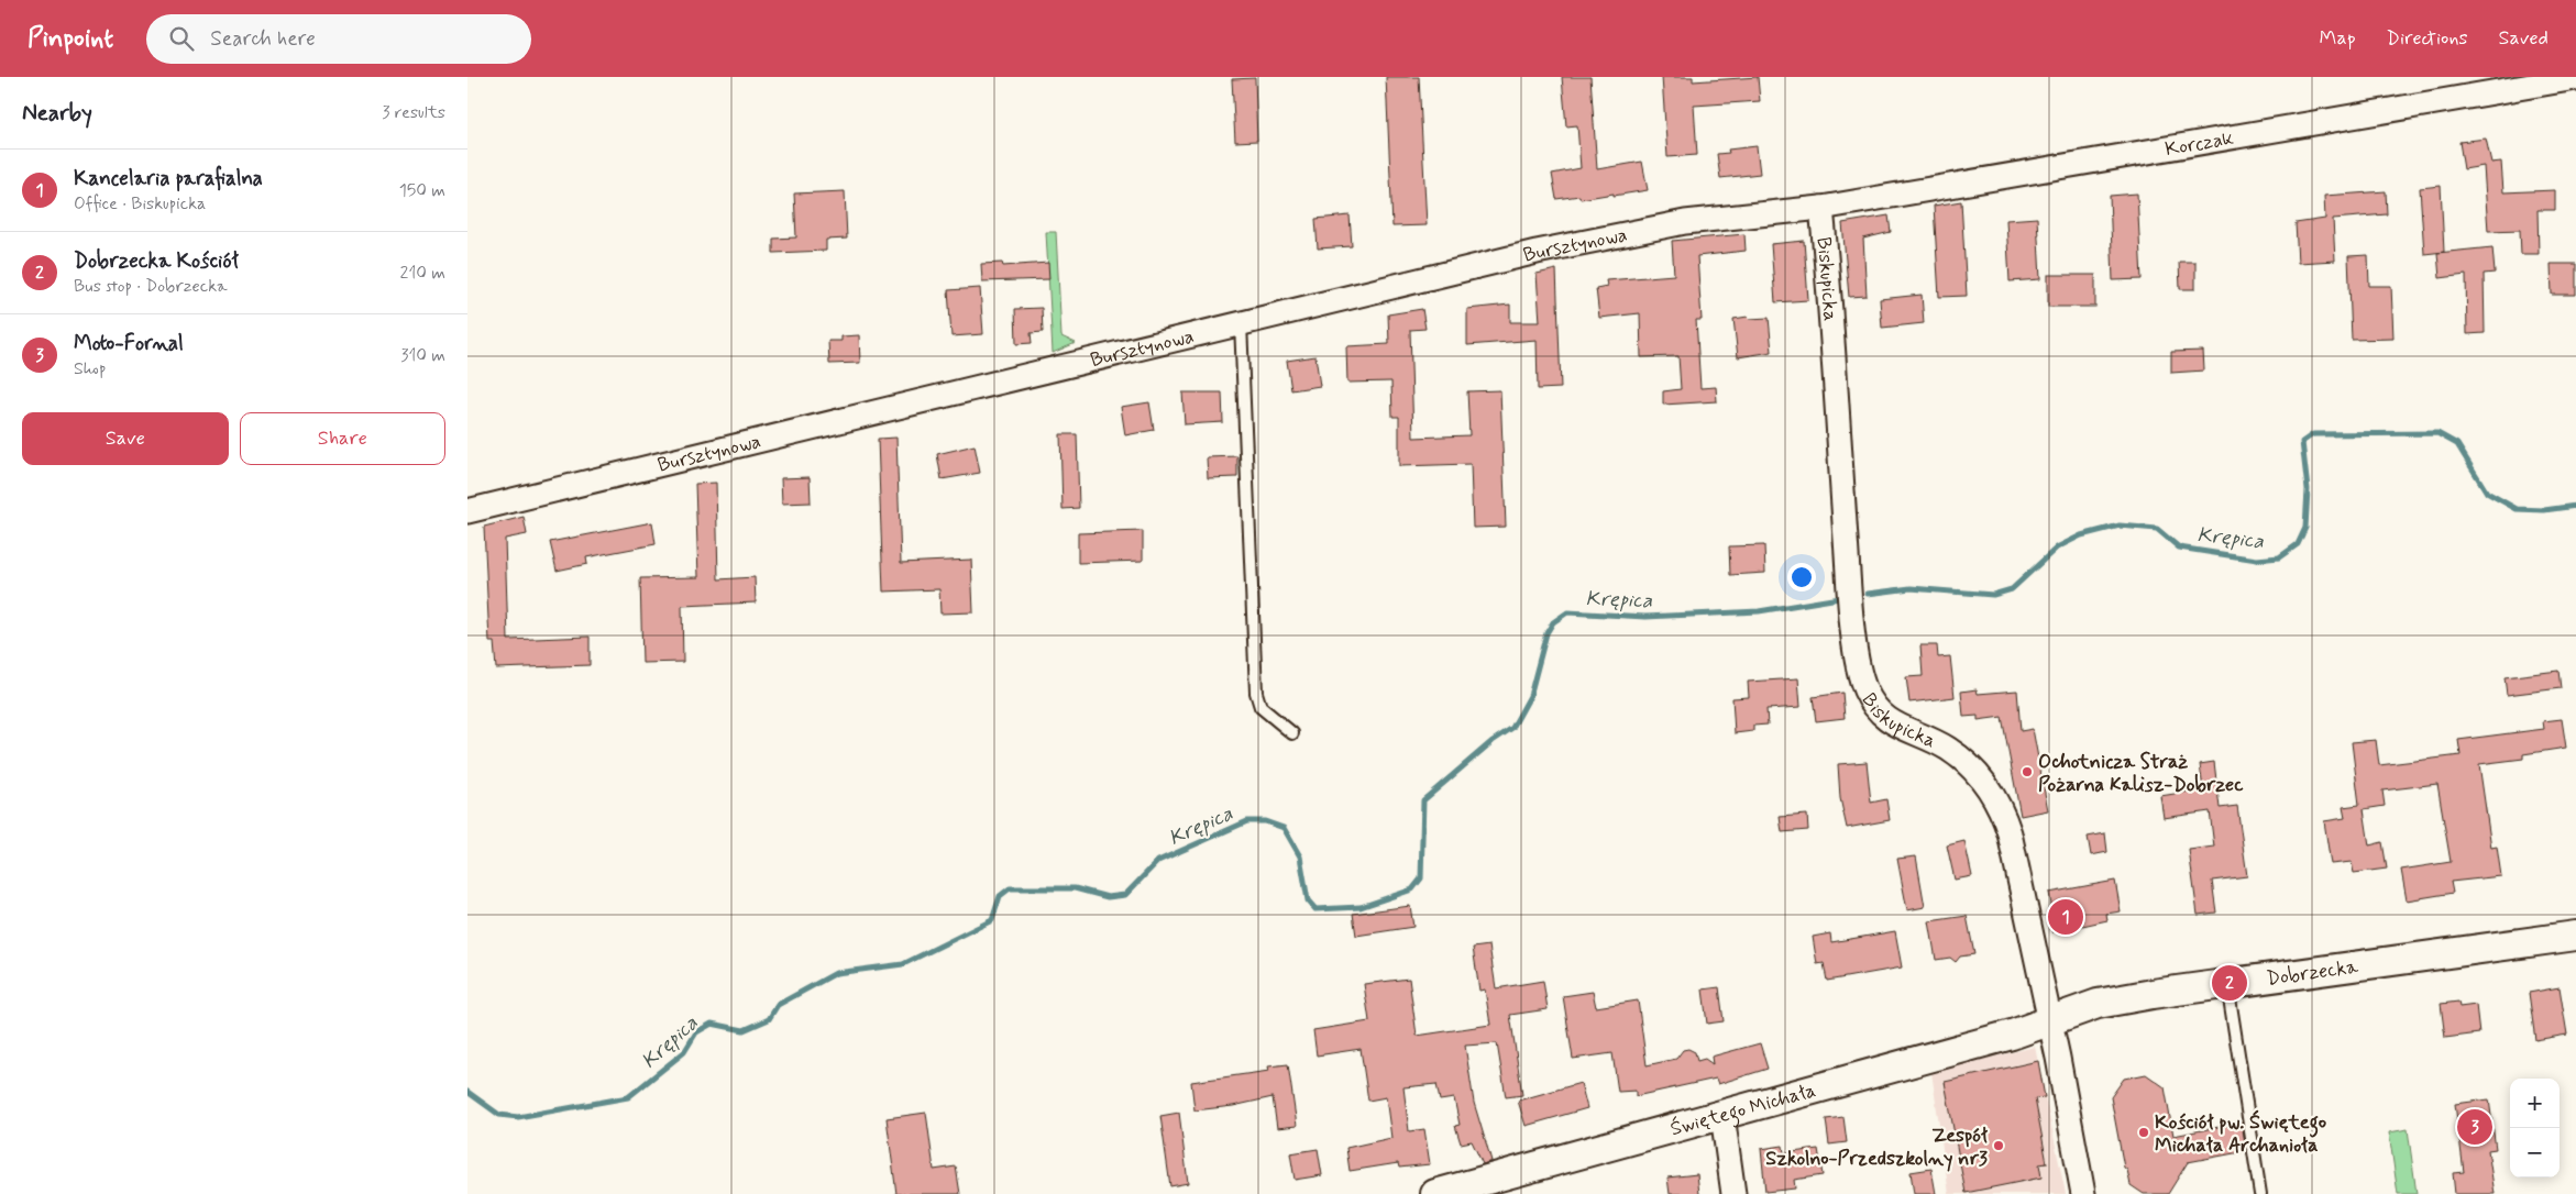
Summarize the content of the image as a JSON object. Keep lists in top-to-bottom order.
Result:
{
  "streets": {
    "street": [
      "Korczak",
      "Bursztynowa",
      "Biskupicka",
      "Dobrzecka",
      "Świętego Michała"
    ]
  },
  "crossings": [
    ["Korczak", "Bursztynowa"],
    ["Korczak", "Biskupicka"],
    ["Bursztynowa", "Biskupicka"],
    ["Biskupicka", "Dobrzecka"],
    ["Biskupicka", "Świętego Michała"],
    ["Dobrzecka", "Świętego Michała"]
  ],
  "water": ["Krępica"],
  "places": ["Ochotnicza Straż Pożarna Kalisz-Dobrzec", "Kościół pw. Świętego Michała Archanioła", "Zespół Szkolno-Przedszkolny nr3"],
  "page": {
    "header": "Pinpoint",
    "search": "Search here",
    "nav": ["Map", "Directions", "Saved"],
    "heading": ["Nearby", "3 results"],
    "list": [
      {
        "mark": "1",
        "name": "Kancelaria parafialna",
        "note": "Office · Biskupicka",
        "value": "150 m"
      },
      {
        "mark": "2",
        "name": "Dobrzecka Kościół",
        "note": "Bus stop · Dobrzecka",
        "value": "210 m"
      },
      {
        "mark": "3",
        "name": "Moto-Fornal",
        "note": "Shop",
        "value": "310 m"
      }
    ],
    "buttons": ["Save", "Share"],
    "pins": ["1", "2", "3"],
    "map_buttons": ["+", "−"]
  }
}
